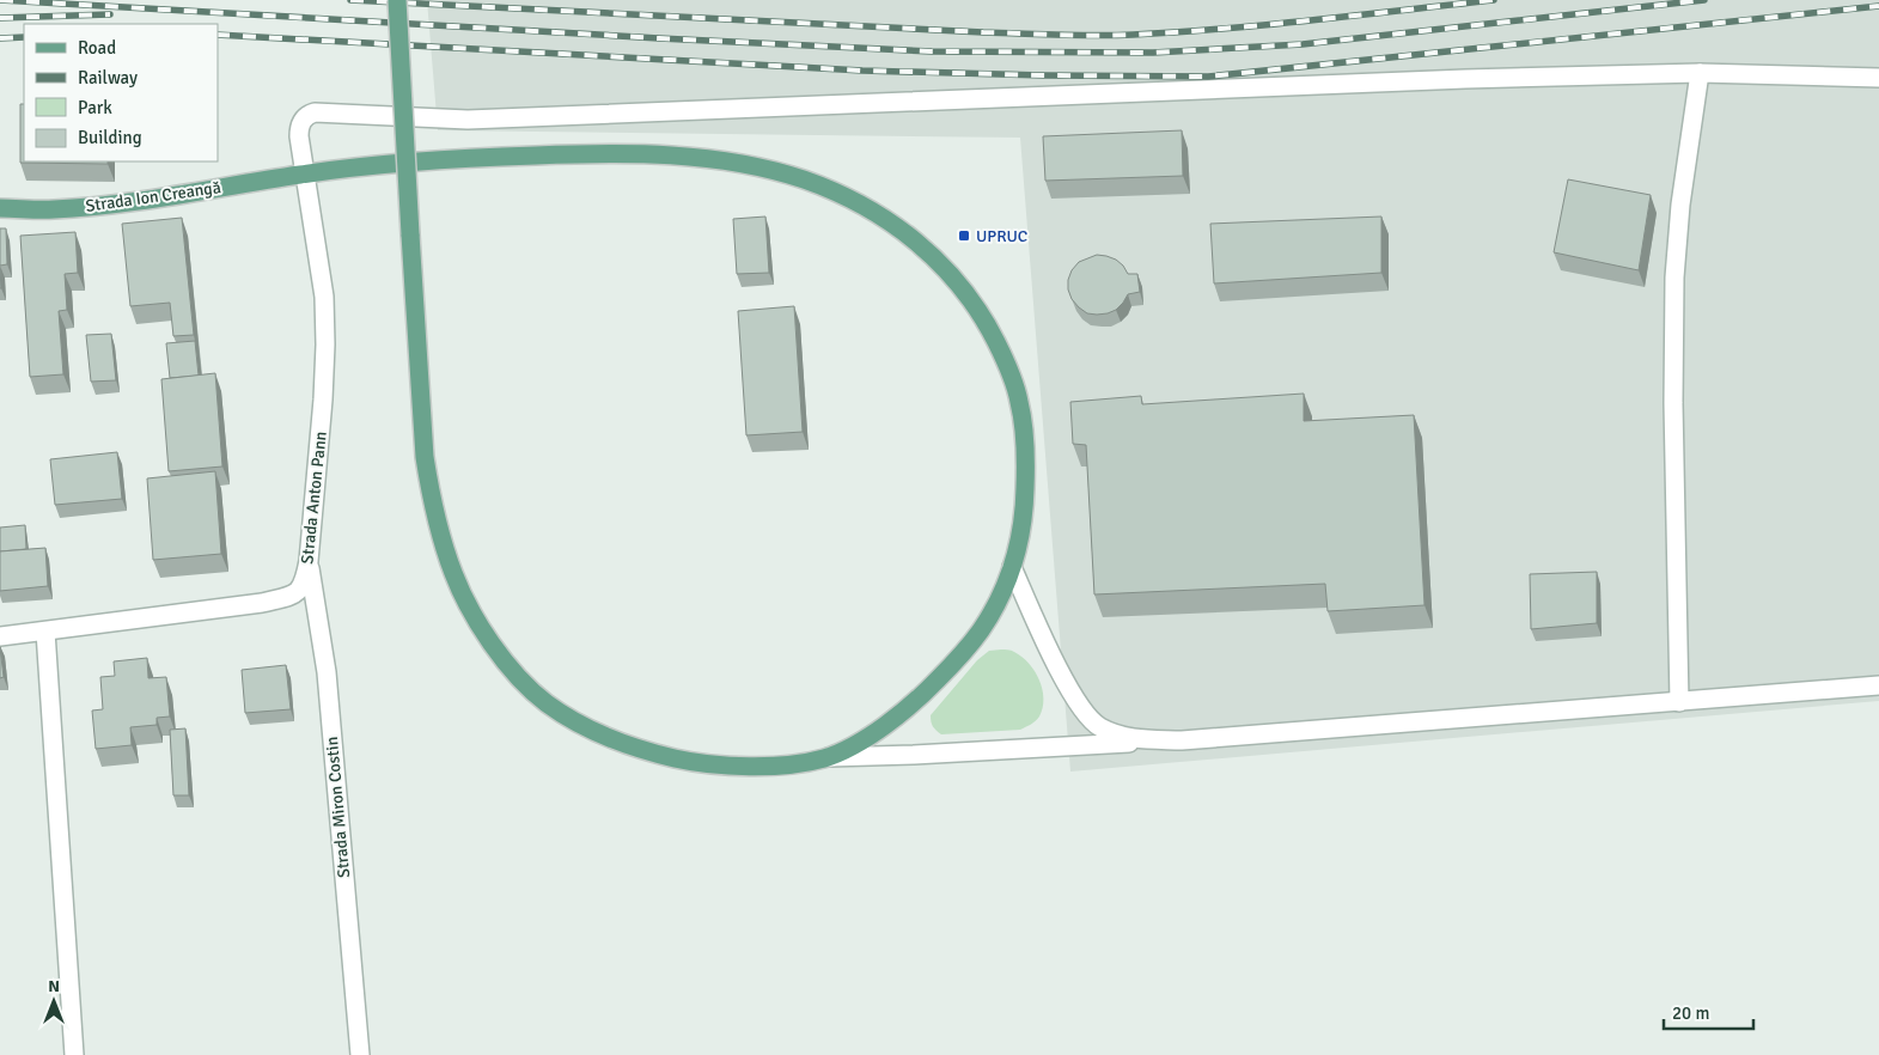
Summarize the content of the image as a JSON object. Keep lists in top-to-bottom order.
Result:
{
  "streets": {
    "main road": ["Strada Ion Creangă"],
    "street": ["Strada Anton Pann", "Strada Miron Costin"]
  },
  "crossings": [
    ["Strada Ion Creangă", "Strada Anton Pann"],
    ["Strada Anton Pann", "Strada Miron Costin"]
  ],
  "places": {
    "transit": ["UPRUC"]
  },
  "legend": [
    "Road",
    "Railway",
    "Park",
    "Building"
  ],
  "scale_bar": "20 m",
  "north": "top"
}
